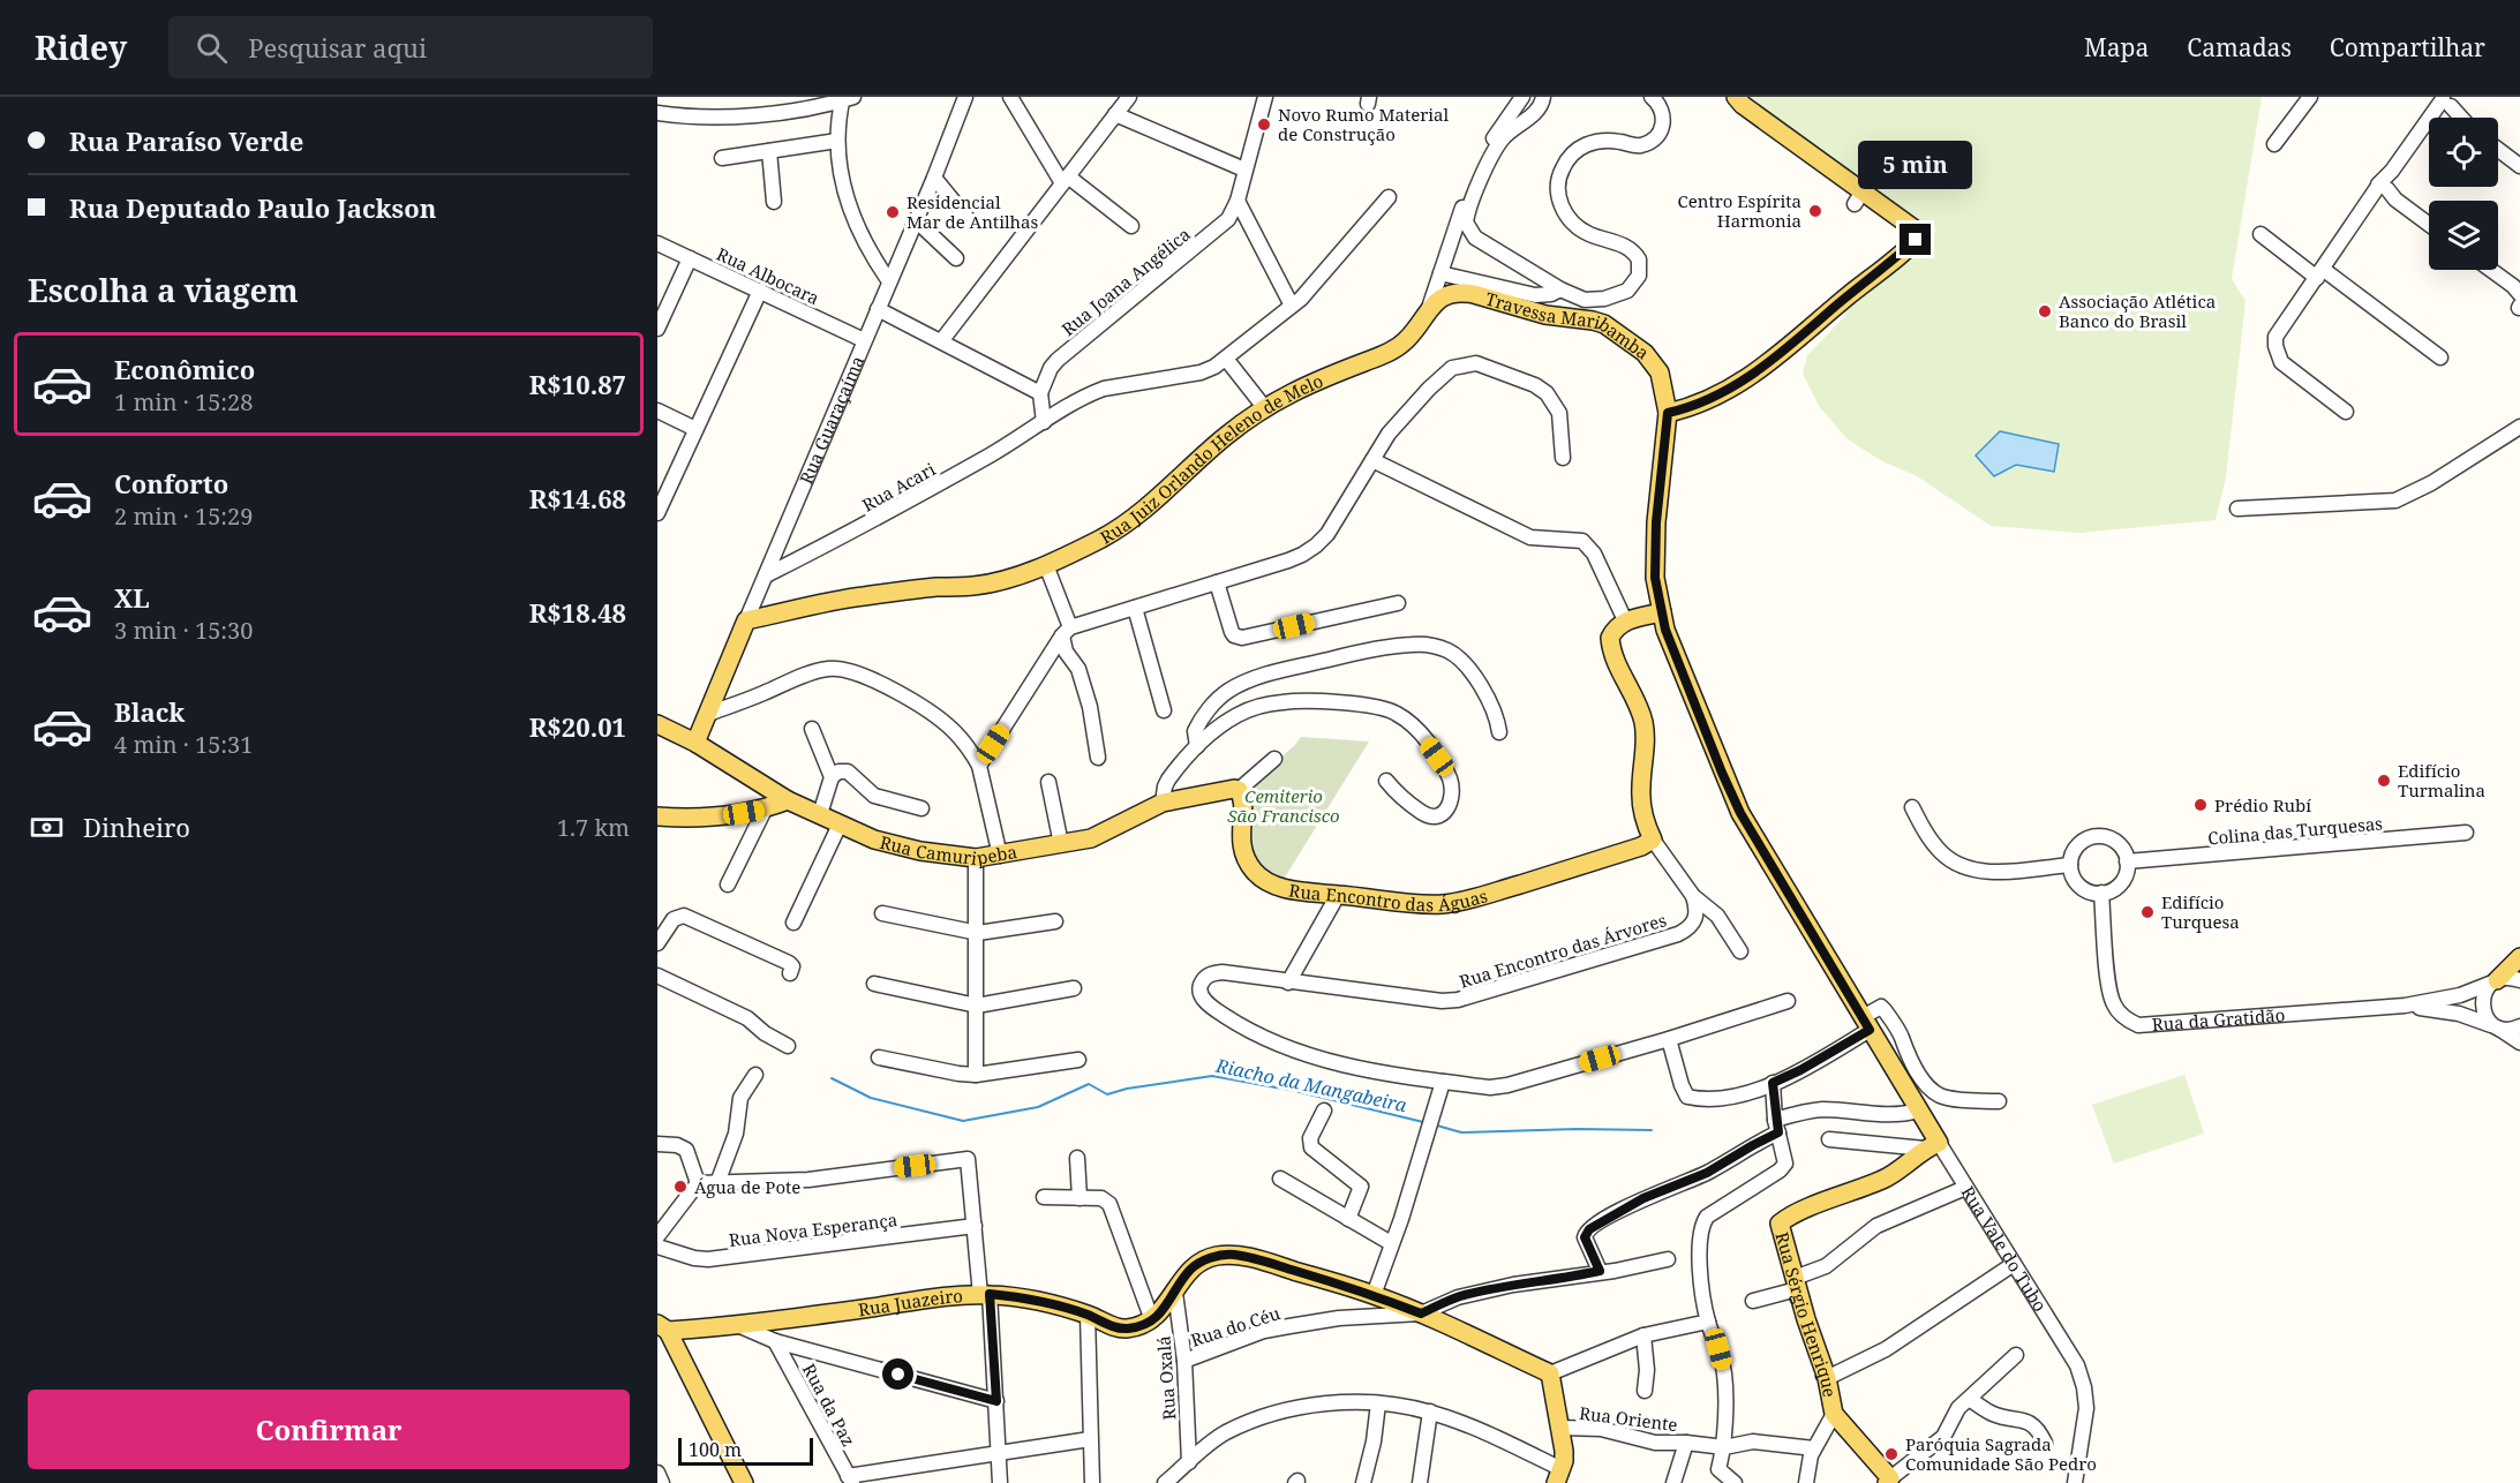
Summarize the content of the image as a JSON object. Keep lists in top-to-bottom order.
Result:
{
  "streets": {
    "main road": [
      "Travessa Maribamba",
      "Rua Guaraçaíma",
      "Rua Juiz Orlando Heleno de Melo",
      "Rua Camuripeba",
      "Rua Encontro das Águas",
      "Rua da Gratidão",
      "Rua Vale do Tubo",
      "Rua Juazeiro",
      "Rua Sérgio Henrique"
    ],
    "street": [
      "Rua Albocara",
      "Rua Joana Angélica",
      "Rua Acari",
      "Colina das Turquesas",
      "Rua Encontro das Árvores",
      "Rua Nova Esperança",
      "Rua do Céu",
      "Rua Oxalá",
      "Rua da Paz",
      "Rua Oriente"
    ]
  },
  "crossings": [
    ["Rua Albocara", "Rua Guaraçaíma"],
    ["Travessa Maribamba", "Rua Juiz Orlando Heleno de Melo"],
    ["Travessa Maribamba", "Rua Vale do Tubo"],
    ["Rua Guaraçaíma", "Rua Juiz Orlando Heleno de Melo"],
    ["Rua Guaraçaíma", "Rua Acari"],
    ["Rua Guaraçaíma", "Rua Camuripeba"],
    ["Colina das Turquesas", "Rua da Gratidão"],
    ["Rua Camuripeba", "Rua Encontro das Águas"],
    ["Rua Vale do Tubo", "Rua Sérgio Henrique"],
    ["Rua Sérgio Henrique", "Rua Oriente"],
    ["Rua do Céu", "Rua Oxalá"]
  ],
  "water": ["Riacho da Mangabeira"],
  "parks": ["Cemiterio São Francisco"],
  "places": [
    "Novo Rumo Material de Construção",
    "Centro Espírita Harmonia",
    "Residencial Mar de Antilhas",
    "Associação Atlética Banco do Brasil",
    "Edifício Turmalina",
    "Prédio Rubí",
    "Edifício Turquesa",
    "Água de Pote",
    "Paróquia Sagrada Comunidade São Pedro"
  ],
  "scale_bar": "100 m",
  "page": {
    "header": "Ridey",
    "search": "Pesquisar aqui",
    "nav": ["Mapa", "Camadas", "Compartilhar"],
    "banner": ["Rua Paraíso Verde", "Rua Deputado Paulo Jackson"],
    "bubble": "5 min",
    "heading": "Escolha a viagem",
    "list": [
      {
        "name": "Econômico",
        "note": "1 min · 15:28",
        "value": "R$10.87"
      },
      {
        "name": "Conforto",
        "note": "2 min · 15:29",
        "value": "R$14.68"
      },
      {
        "name": "XL",
        "note": "3 min · 15:30",
        "value": "R$18.48"
      },
      {
        "name": "Black",
        "note": "4 min · 15:31",
        "value": "R$20.01"
      }
    ],
    "pay": ["Dinheiro", "1.7 km"],
    "buttons": "Confirmar",
    "scale": "100 m"
  }
}
